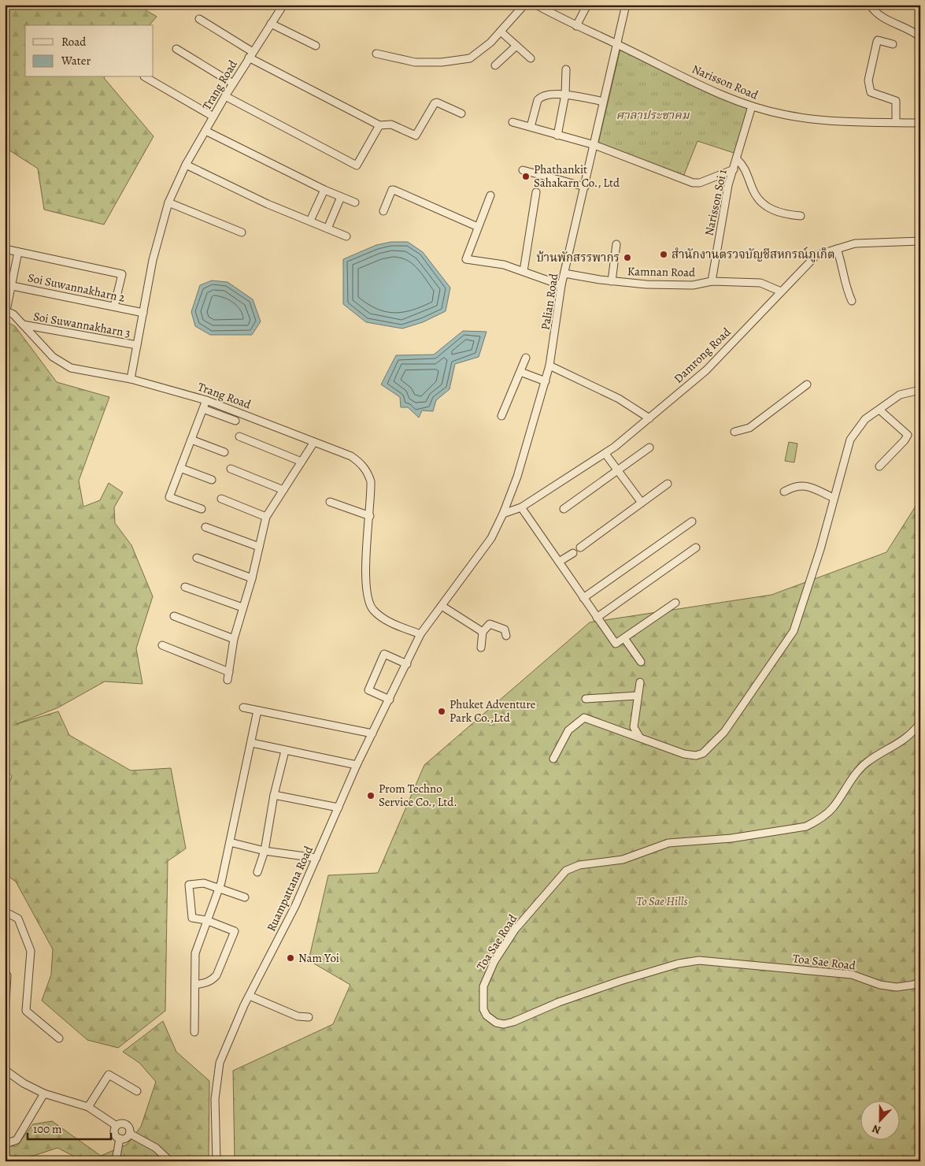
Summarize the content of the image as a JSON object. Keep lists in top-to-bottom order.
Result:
{
  "streets": {
    "street": [
      "Narisson Road",
      "Trang Road",
      "Narisson Soi 1",
      "Kamnan Road",
      "Soi Suwannakharn 2",
      "Palian Road",
      "Soi Suwannakharn 3",
      "Damrong Road",
      "Ruampattana Road",
      "Toa Sae Road"
    ]
  },
  "crossings": [
    ["Narisson Road", "Narisson Soi 1"],
    ["Narisson Road", "Palian Road"],
    ["Trang Road", "Soi Suwannakharn 2"],
    ["Trang Road", "Soi Suwannakharn 3"],
    ["Trang Road", "Ruampattana Road"],
    ["Narisson Soi 1", "Kamnan Road"],
    ["Kamnan Road", "Palian Road"],
    ["Kamnan Road", "Damrong Road"],
    ["Palian Road", "Damrong Road"]
  ],
  "parks": ["ศาลาประชาคม", "To Sae Hills"],
  "places": [
    "Phathankit Sahakarn Co., Ltd",
    "สำนักงานตรวจบัญชีสหกรณ์ภูเก็ต",
    "บ้านพักสรรพากร",
    "Phuket Adventure Park Co.,Ltd",
    "Prom Techno Service Co., Ltd.",
    "Nam Yoi"
  ],
  "legend": ["Road", "Water"],
  "scale_bar": "100 m",
  "north": "bottom"
}
